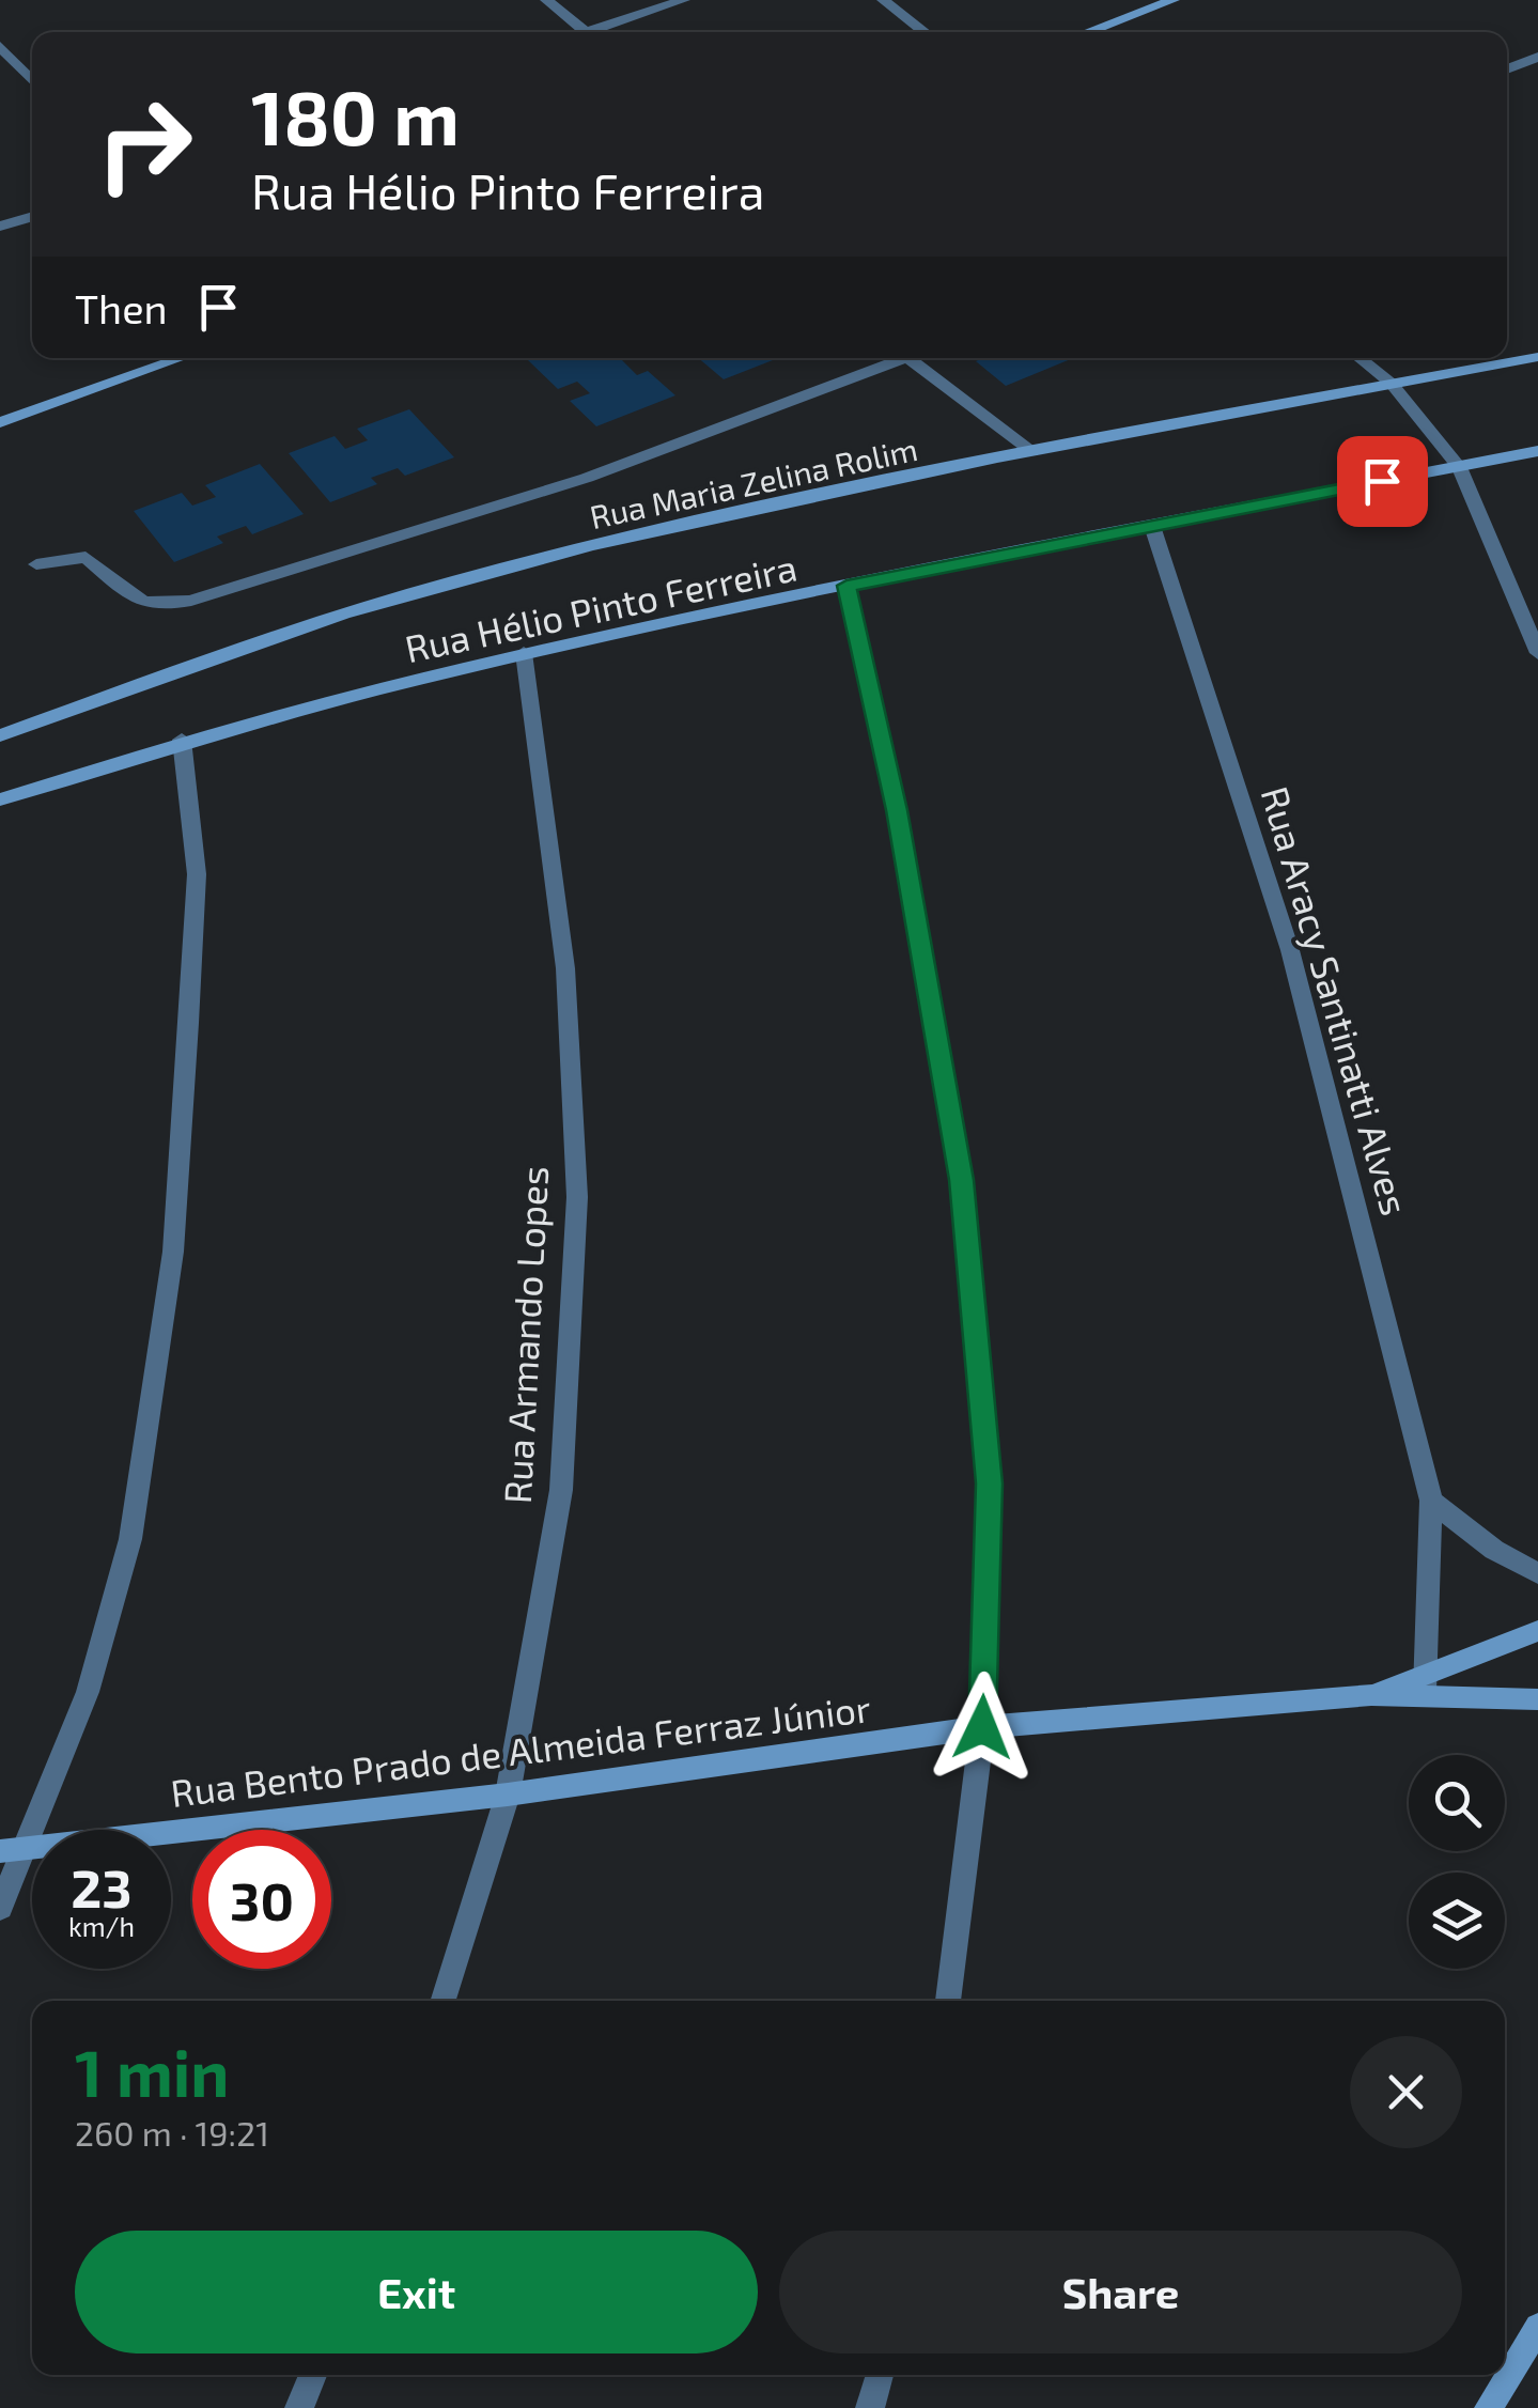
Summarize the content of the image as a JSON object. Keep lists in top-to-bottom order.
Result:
{
  "streets": {
    "street": [
      "Rua Maria Zelina Rolim",
      "Rua Hélio Pinto Ferreira",
      "Rua Aracy Santinatti Alves",
      "Rua Armando Lopes",
      "Rua Bento Prado de Almeida Ferraz Júnior"
    ]
  },
  "crossings": [
    ["Rua Hélio Pinto Ferreira", "Rua Aracy Santinatti Alves"],
    ["Rua Hélio Pinto Ferreira", "Rua Armando Lopes"],
    ["Rua Aracy Santinatti Alves", "Rua Bento Prado de Almeida Ferraz Júnior"],
    ["Rua Armando Lopes", "Rua Bento Prado de Almeida Ferraz Júnior"]
  ],
  "page": {
    "turn": ["180 m", "Rua Hélio Pinto Ferreira"],
    "then": "Then",
    "speed": "23 km/h",
    "limit": "30",
    "heading": ["1 min", "260 m · 19:21"],
    "buttons": ["Exit", "Share"]
  }
}
